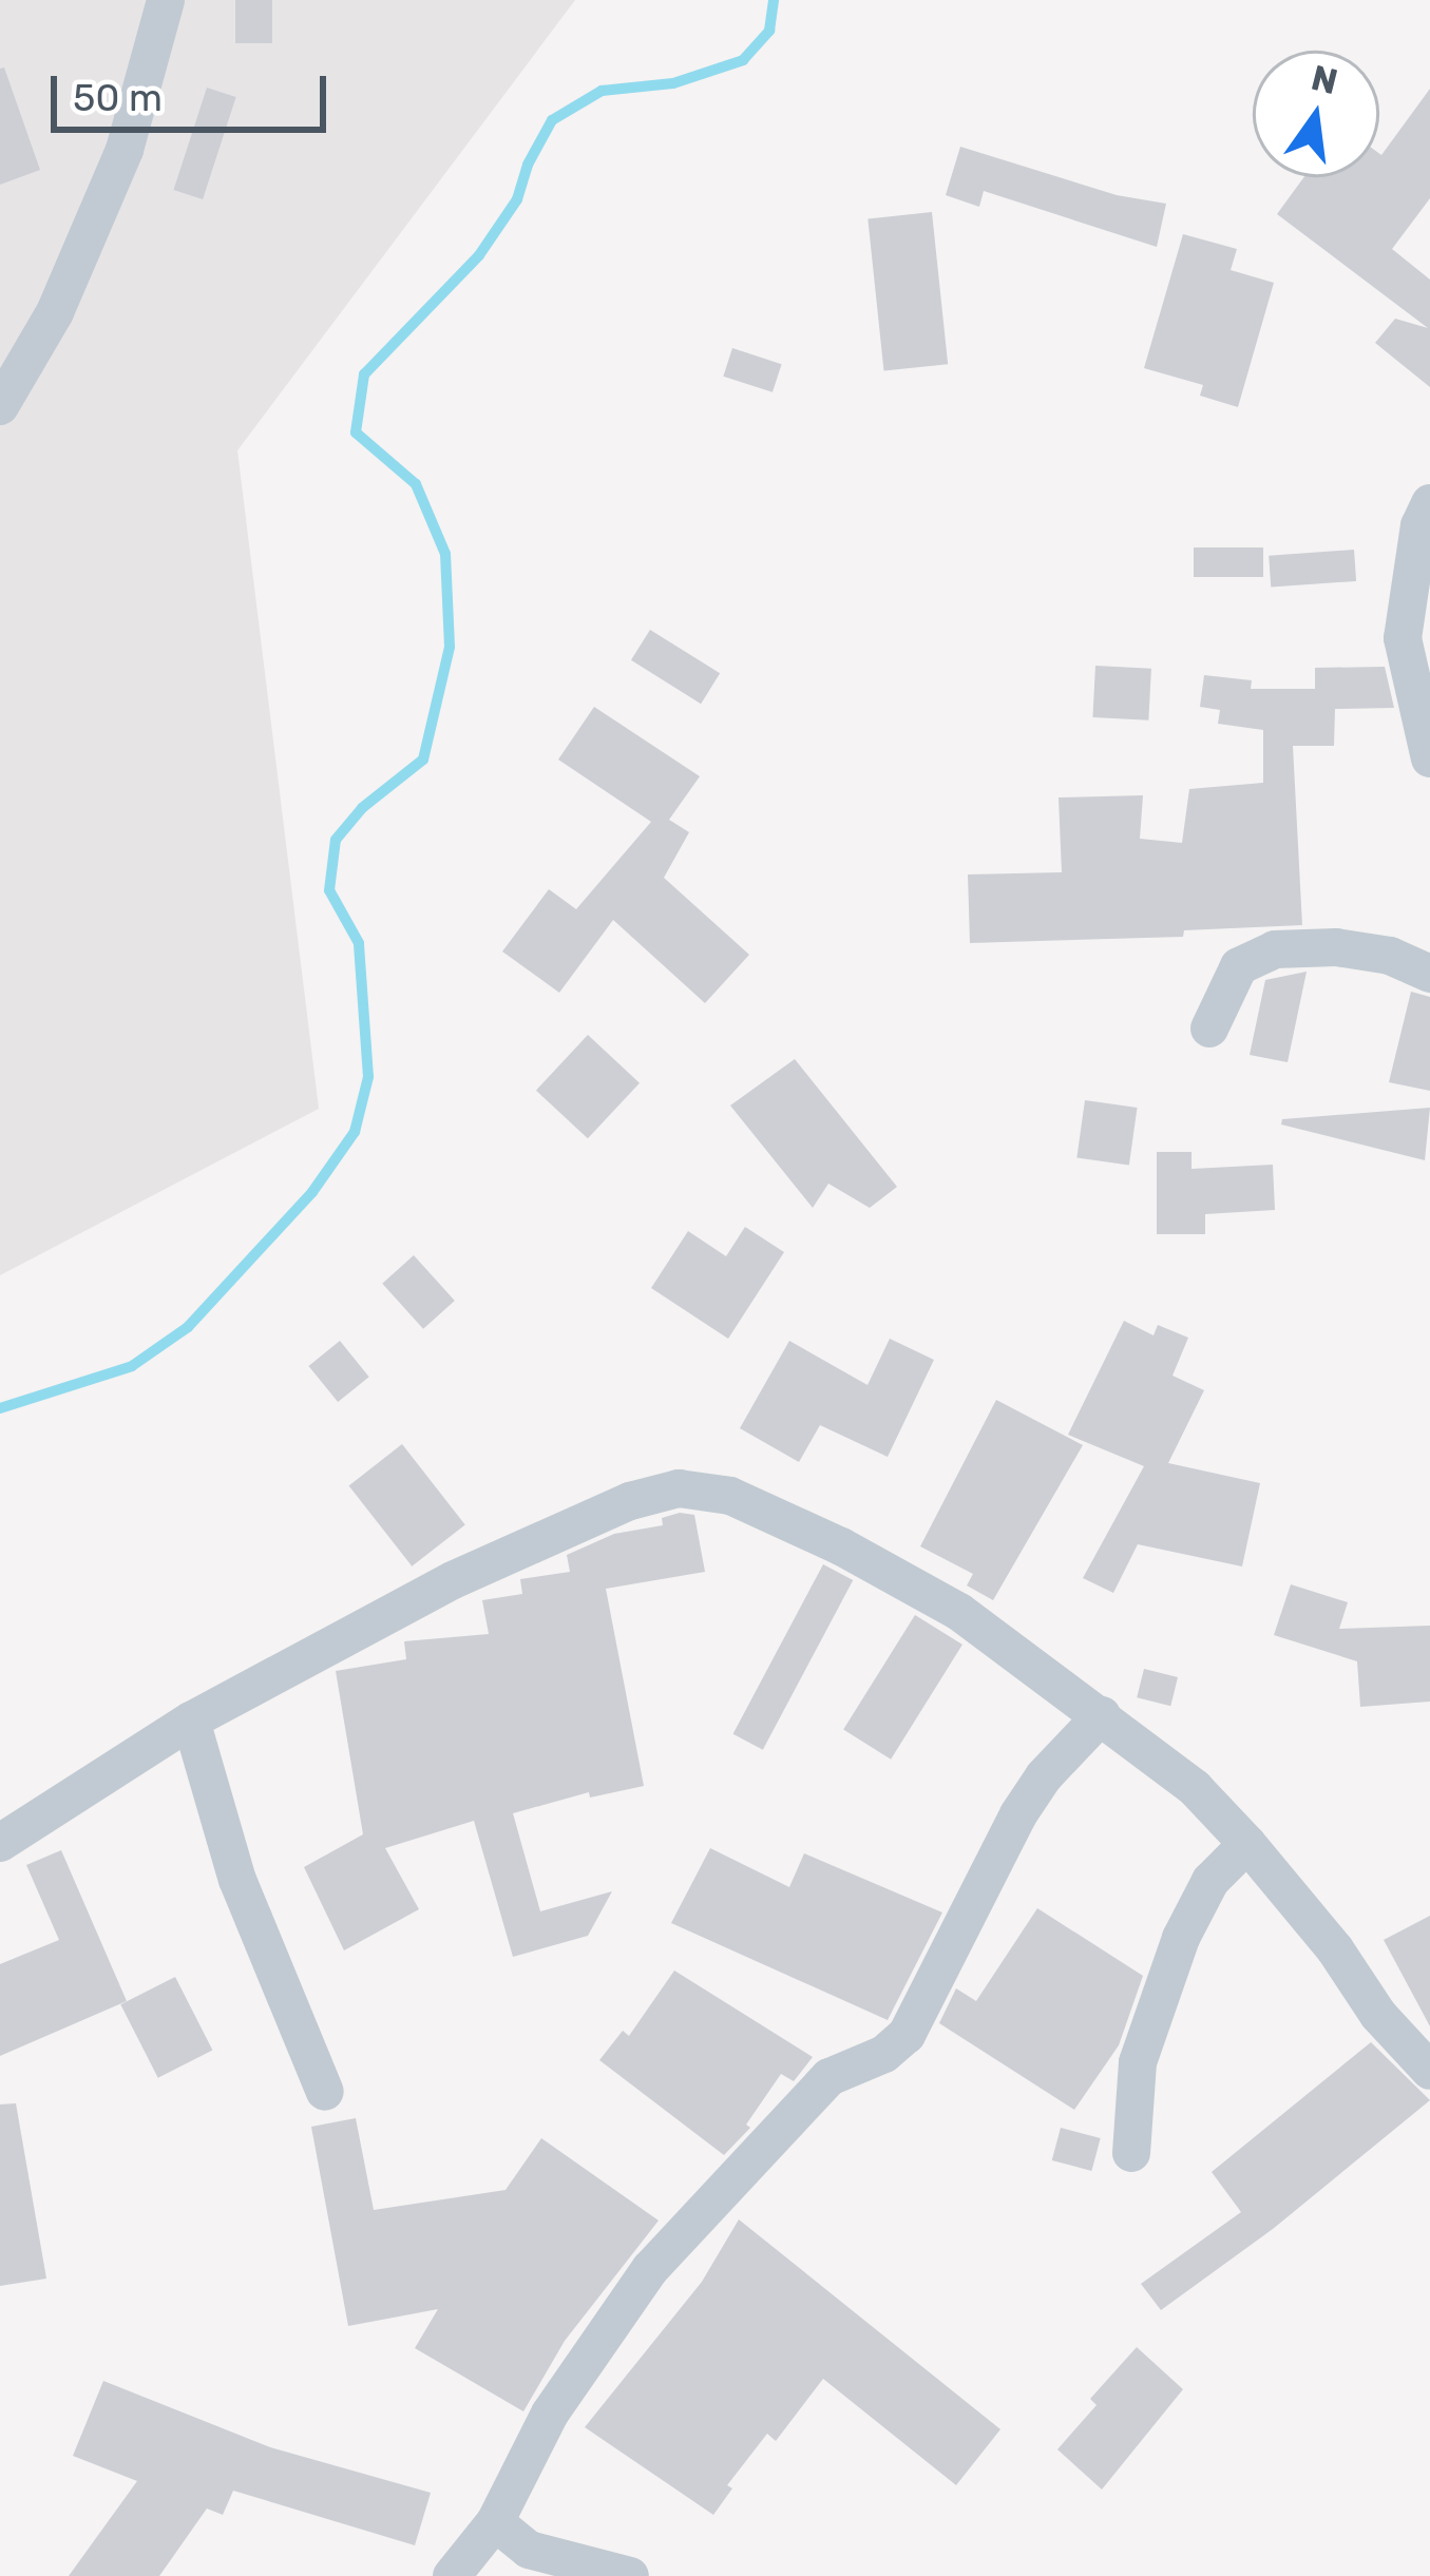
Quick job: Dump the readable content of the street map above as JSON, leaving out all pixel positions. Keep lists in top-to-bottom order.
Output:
{
  "scale_bar": "50 m",
  "north": "top"
}
